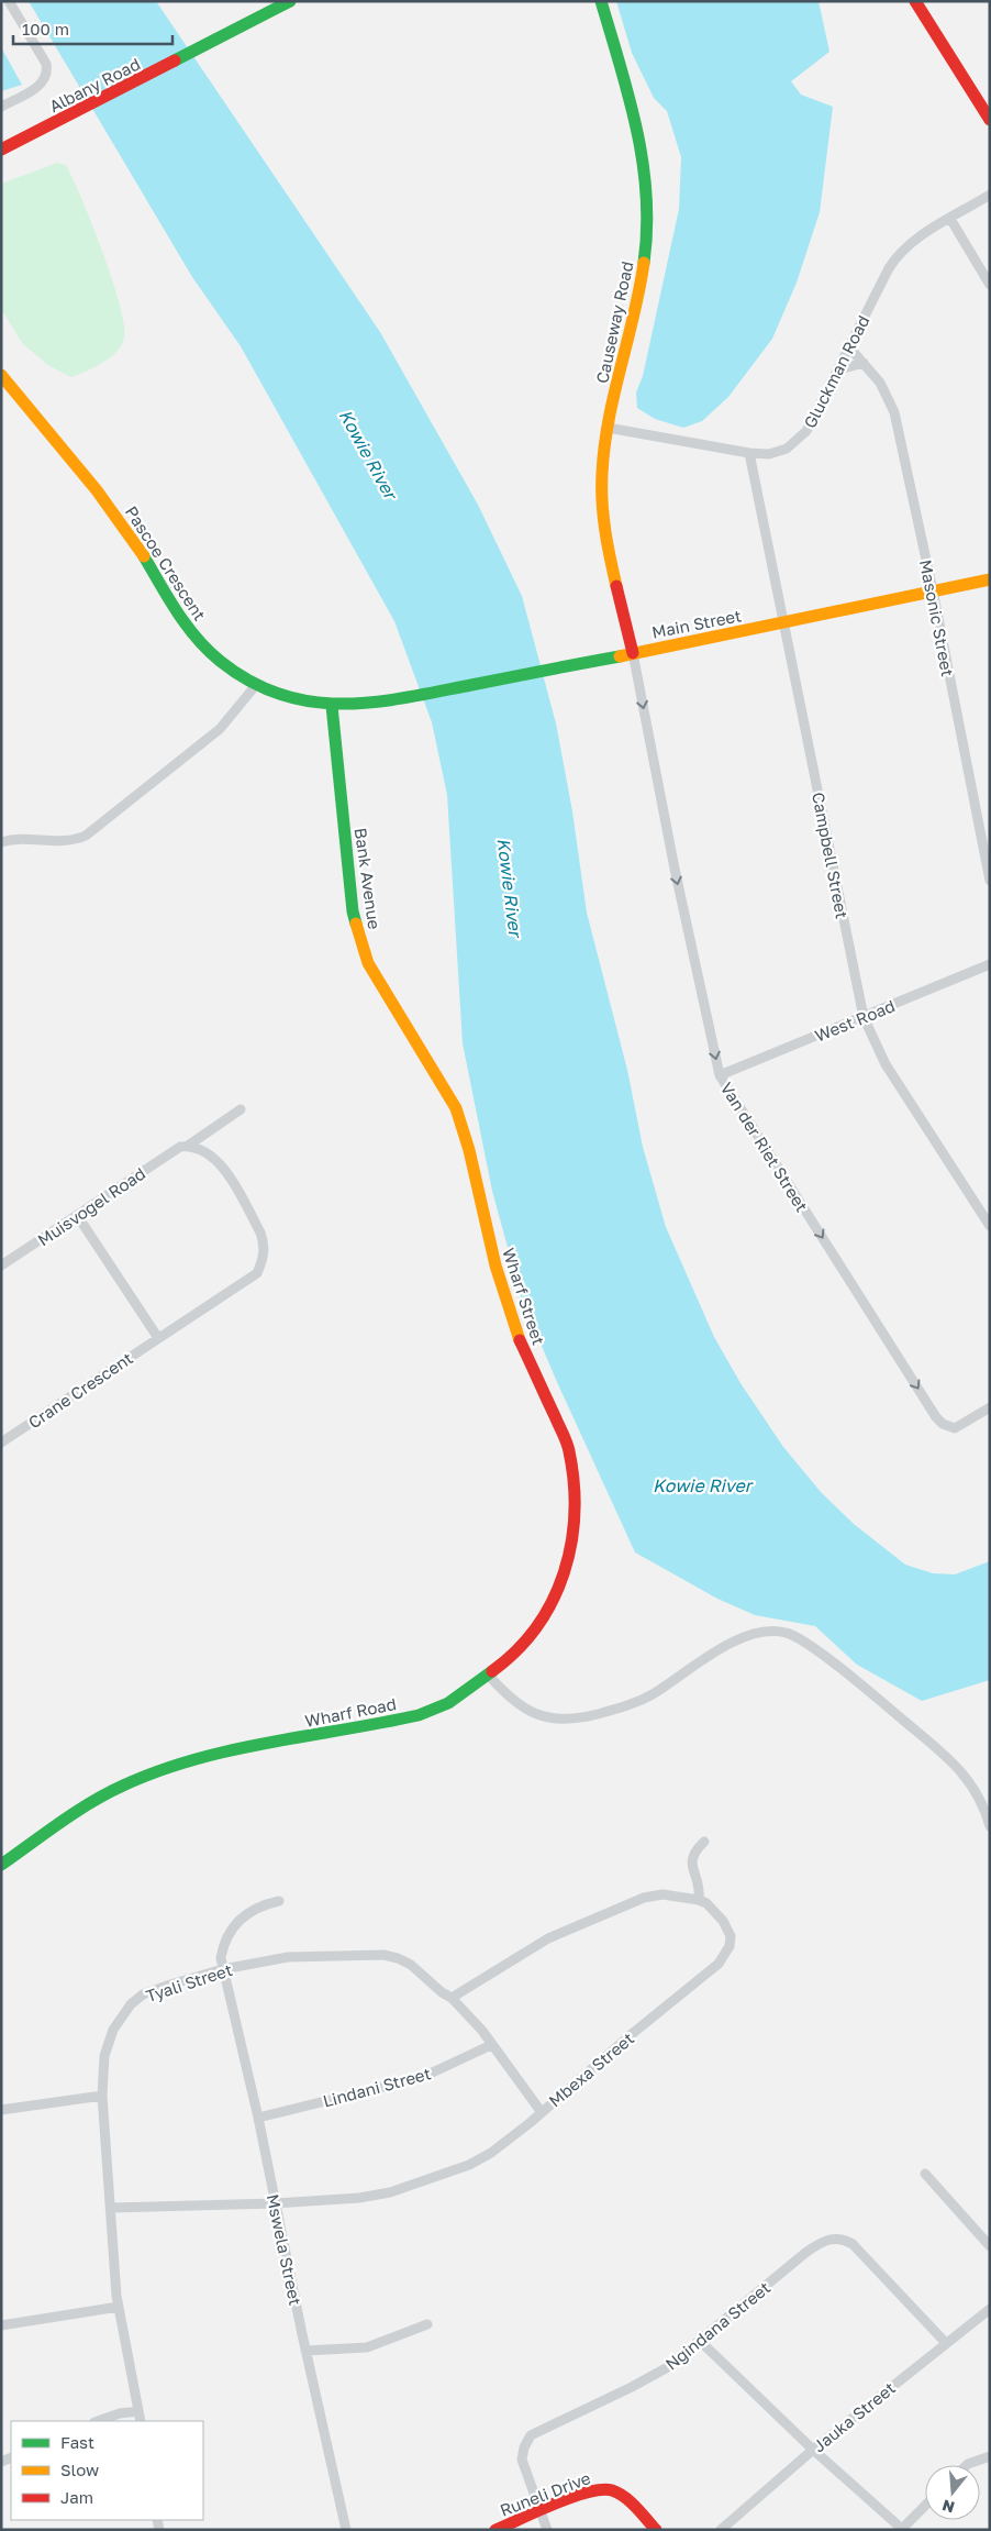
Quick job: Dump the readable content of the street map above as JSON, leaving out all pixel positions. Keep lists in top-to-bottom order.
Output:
{
  "streets": {
    "street": [
      "Albany Road",
      "Causeway Road",
      "Gluckman Road",
      "Pascoe Crescent",
      "Masonic Street",
      "Main Street",
      "Campbell Street",
      "Bank Avenue",
      "West Road",
      "Van der Riet Street",
      "Muisvogel Road",
      "Wharf Street",
      "Crane Crescent",
      "Wharf Road",
      "Tyali Street",
      "Mbexa Street",
      "Lindani Street",
      "Mswela Street",
      "Ngindana Street",
      "Jauka Street",
      "Runeli Drive"
    ]
  },
  "crossings": [
    ["Causeway Road", "Gluckman Road"],
    ["Causeway Road", "Main Street"],
    ["Causeway Road", "Van der Riet Street"],
    ["Gluckman Road", "Masonic Street"],
    ["Gluckman Road", "Campbell Street"],
    ["Pascoe Crescent", "Main Street"],
    ["Pascoe Crescent", "Bank Avenue"],
    ["Masonic Street", "Main Street"],
    ["Main Street", "Campbell Street"],
    ["Main Street", "Van der Riet Street"],
    ["Campbell Street", "West Road"],
    ["Bank Avenue", "Wharf Street"],
    ["West Road", "Van der Riet Street"],
    ["Muisvogel Road", "Crane Crescent"],
    ["Wharf Street", "Wharf Road"],
    ["Tyali Street", "Mbexa Street"],
    ["Tyali Street", "Lindani Street"],
    ["Tyali Street", "Mswela Street"],
    ["Mbexa Street", "Mswela Street"],
    ["Lindani Street", "Mswela Street"],
    ["Ngindana Street", "Jauka Street"],
    ["Ngindana Street", "Runeli Drive"]
  ],
  "one_way": ["Van der Riet Street"],
  "water": ["Kowie River"],
  "legend": ["Fast", "Slow", "Jam"],
  "scale_bar": "100 m",
  "north": "bottom"
}
